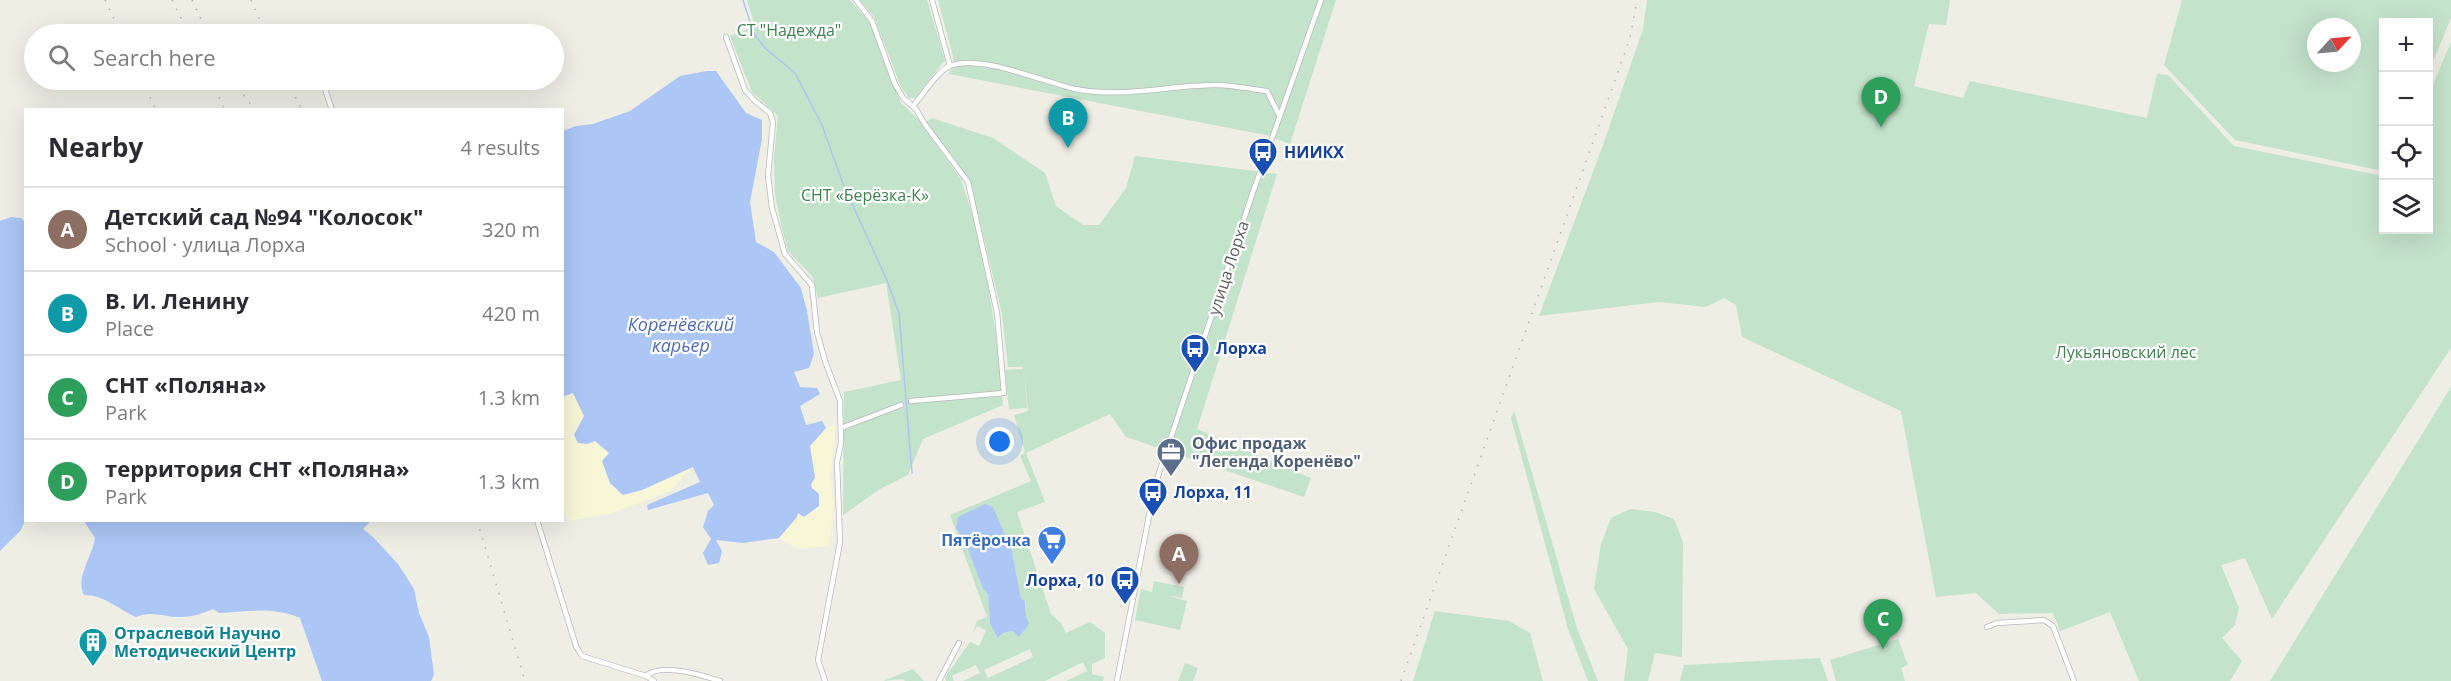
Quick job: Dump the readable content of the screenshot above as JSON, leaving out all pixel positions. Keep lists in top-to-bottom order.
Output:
{
  "streets": {
    "street": ["улица Лорха"]
  },
  "water": ["Коренёвский карьер"],
  "parks": ["СТ \"Надежда\"", "СНТ «Берёзка-К»", "Лукьяновский лес"],
  "places": {
    "bus stop": [
      "НИИКХ",
      "Лорха",
      "Лорха, 11",
      "Лорха, 10"
    ],
    "office": ["Офис продаж \"Легенда Коренёво\""],
    "supermarket": ["Пятёрочка"],
    "building": ["Отраслевой Научно Методический Центр"]
  },
  "north": "top right",
  "page": {
    "map_buttons": ["+", "−"],
    "search": "Search here",
    "pins": [
      "D",
      "B",
      "A",
      "C"
    ],
    "heading": ["Nearby", "4 results"],
    "list": [
      {
        "mark": "A",
        "name": "Детский сад №94 \"Колосок\"",
        "note": "School · улица Лорха",
        "value": "320 m"
      },
      {
        "mark": "B",
        "name": "В. И. Ленину",
        "note": "Place",
        "value": "420 m"
      },
      {
        "mark": "C",
        "name": "СНТ «Поляна»",
        "note": "Park",
        "value": "1.3 km"
      },
      {
        "mark": "D",
        "name": "территория СНТ «Поляна»",
        "note": "Park",
        "value": "1.3 km"
      }
    ]
  }
}
